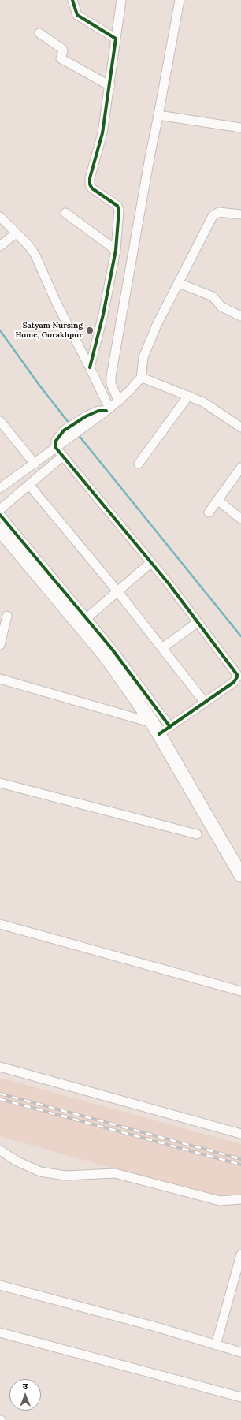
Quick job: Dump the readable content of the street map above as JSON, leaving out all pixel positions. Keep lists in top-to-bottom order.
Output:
{
  "places": ["Satyam Nursing Home, Gorakhpur"],
  "north": "top"
}
